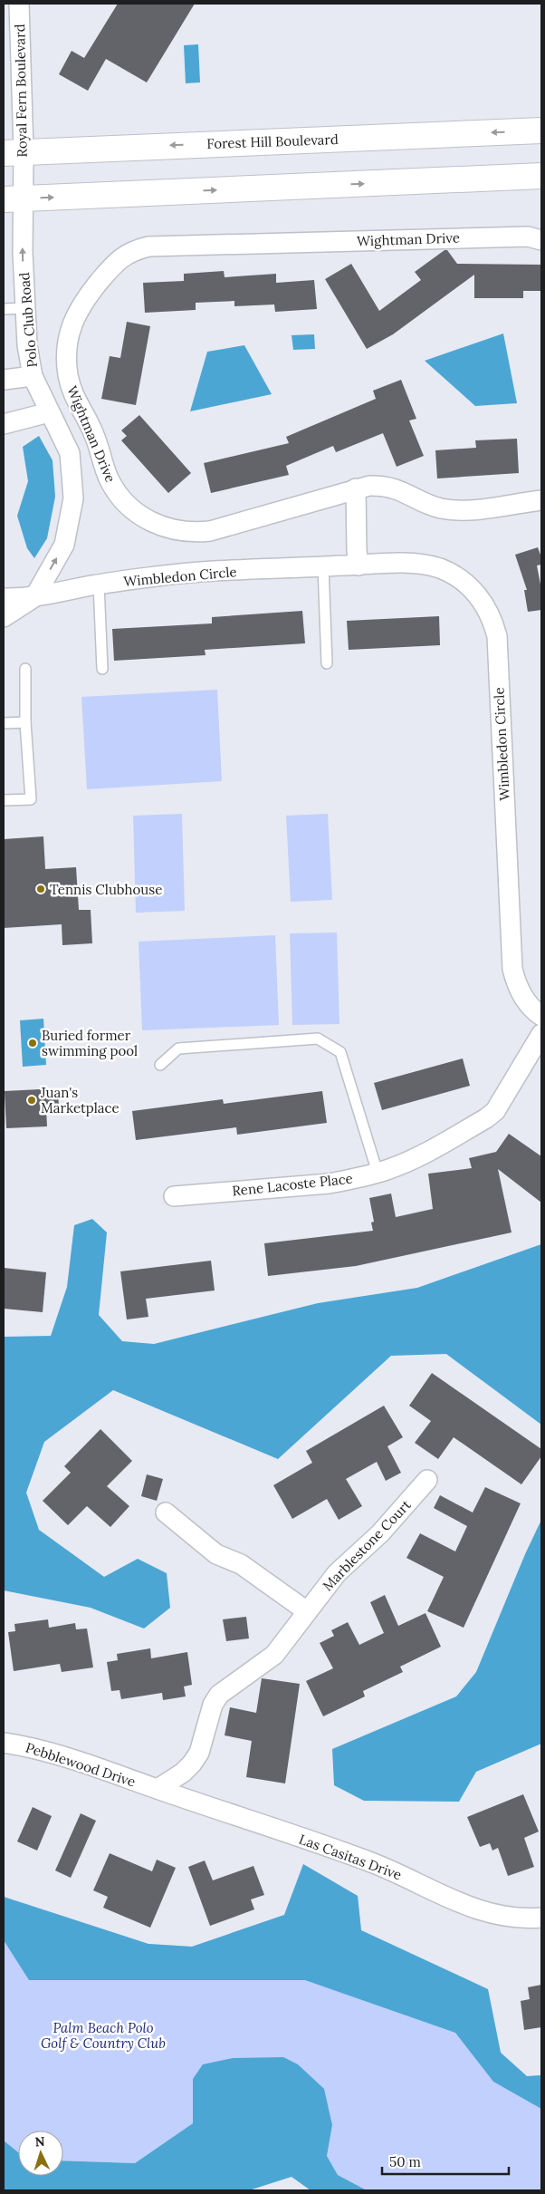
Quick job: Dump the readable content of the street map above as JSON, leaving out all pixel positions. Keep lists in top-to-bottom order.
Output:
{
  "streets": {
    "main road": ["Forest Hill Boulevard"],
    "street": [
      "Royal Fern Boulevard",
      "Wightman Drive",
      "Polo Club Road",
      "Wimbledon Circle",
      "Rene Lacoste Place",
      "Marblestone Court",
      "Pebblewood Drive",
      "Las Casitas Drive"
    ]
  },
  "crossings": [
    ["Royal Fern Boulevard", "Forest Hill Boulevard"],
    ["Royal Fern Boulevard", "Polo Club Road"],
    ["Polo Club Road", "Wimbledon Circle"],
    ["Marblestone Court", "Pebblewood Drive"],
    ["Marblestone Court", "Las Casitas Drive"],
    ["Pebblewood Drive", "Las Casitas Drive"]
  ],
  "one_way": ["Polo Club Road"],
  "parks": ["Palm Beach Polo Golf & Country Club"],
  "places": ["Tennis Clubhouse", "Buried former swimming pool", "Juan's Marketplace"],
  "scale_bar": "50 m",
  "north": "top"
}
